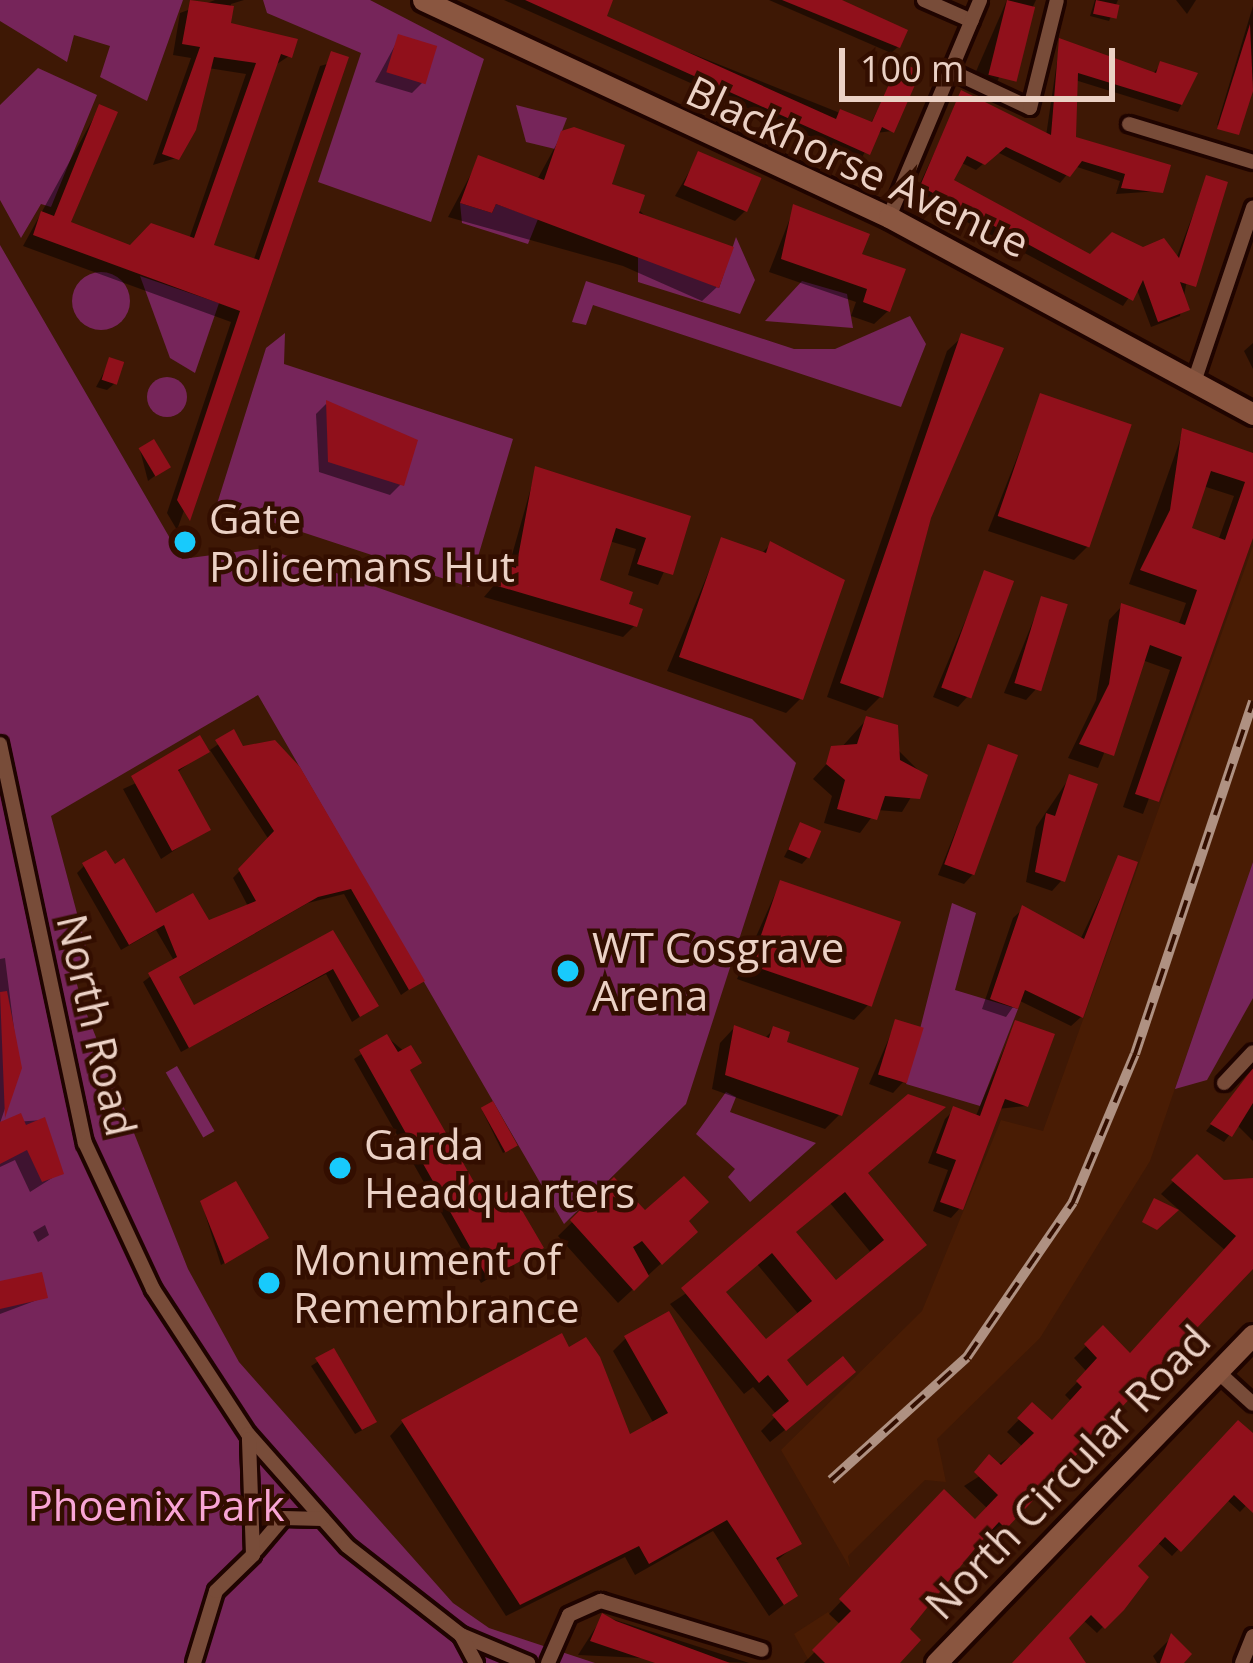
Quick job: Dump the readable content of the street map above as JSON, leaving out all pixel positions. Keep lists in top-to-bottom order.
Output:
{
  "streets": {
    "main road": ["Blackhorse Avenue", "North Circular Road"],
    "street": ["North Road"]
  },
  "parks": ["Phoenix Park"],
  "places": [
    "Gate Policemans Hut",
    "WT Cosgrave Arena",
    "Garda Headquarters",
    "Monument of Remembrance"
  ],
  "scale_bar": "100 m"
}
